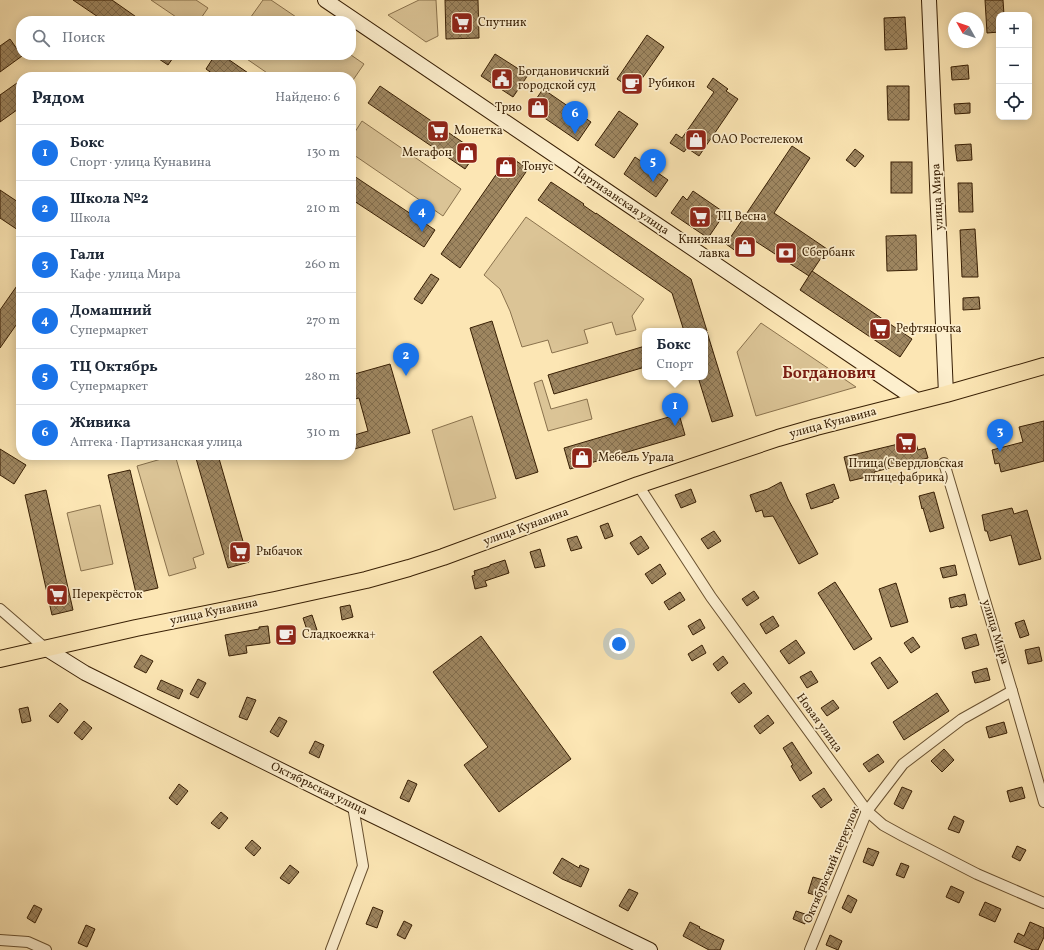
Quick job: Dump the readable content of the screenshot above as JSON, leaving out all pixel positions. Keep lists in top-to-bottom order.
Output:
{
  "streets": {
    "main road": [
      "улица Мира",
      "Партизанская улица",
      "улица Кунавина",
      "Октябрьская улица"
    ],
    "street": ["Новая улица", "Октябрьский переулок"]
  },
  "crossings": [
    ["улица Мира", "улица Кунавина"],
    ["улица Мира", "Октябрьский переулок"],
    ["Партизанская улица", "улица Кунавина"],
    ["улица Кунавина", "Новая улица"],
    ["улица Кунавина", "Октябрьская улица"],
    ["Новая улица", "Октябрьский переулок"]
  ],
  "districts": ["Богданович"],
  "places": {
    "supermarket": [
      "Спутник",
      "Монетка",
      "ТЦ Весна",
      "Рефтяночка",
      "Птица(Свердловская птицефабрика)",
      "Рыбачок",
      "Перекрёсток"
    ],
    "public building": ["Богдановичский городской суд"],
    "cafe": ["Рубикон", "Сладкоежка+"],
    "shop": [
      "Трио",
      "ОАО Ростелеком",
      "Мегафон",
      "Тонус",
      "Книжная лавка",
      "Мебель Урала"
    ],
    "bank": ["Сбербанк"]
  },
  "north": "top left",
  "page": {
    "map_buttons": ["+", "−"],
    "search": "Поиск",
    "heading": ["Рядом", "Найдено: 6"],
    "pins": [
      "6",
      "5",
      "4",
      "2",
      "1",
      "3"
    ],
    "list": [
      {
        "mark": "1",
        "name": "Бокс",
        "note": "Спорт · улица Кунавина",
        "value": "130 m"
      },
      {
        "mark": "2",
        "name": "Школа №2",
        "note": "Школа",
        "value": "210 m"
      },
      {
        "mark": "3",
        "name": "Гали",
        "note": "Кафе · улица Мира",
        "value": "260 m"
      },
      {
        "mark": "4",
        "name": "Домашний",
        "note": "Супермаркет",
        "value": "270 m"
      },
      {
        "mark": "5",
        "name": "ТЦ Октябрь",
        "note": "Супермаркет",
        "value": "280 m"
      },
      {
        "mark": "6",
        "name": "Живика",
        "note": "Аптека · Партизанская улица",
        "value": "310 m"
      }
    ],
    "popup": ["Бокс", "Спорт"]
  }
}
